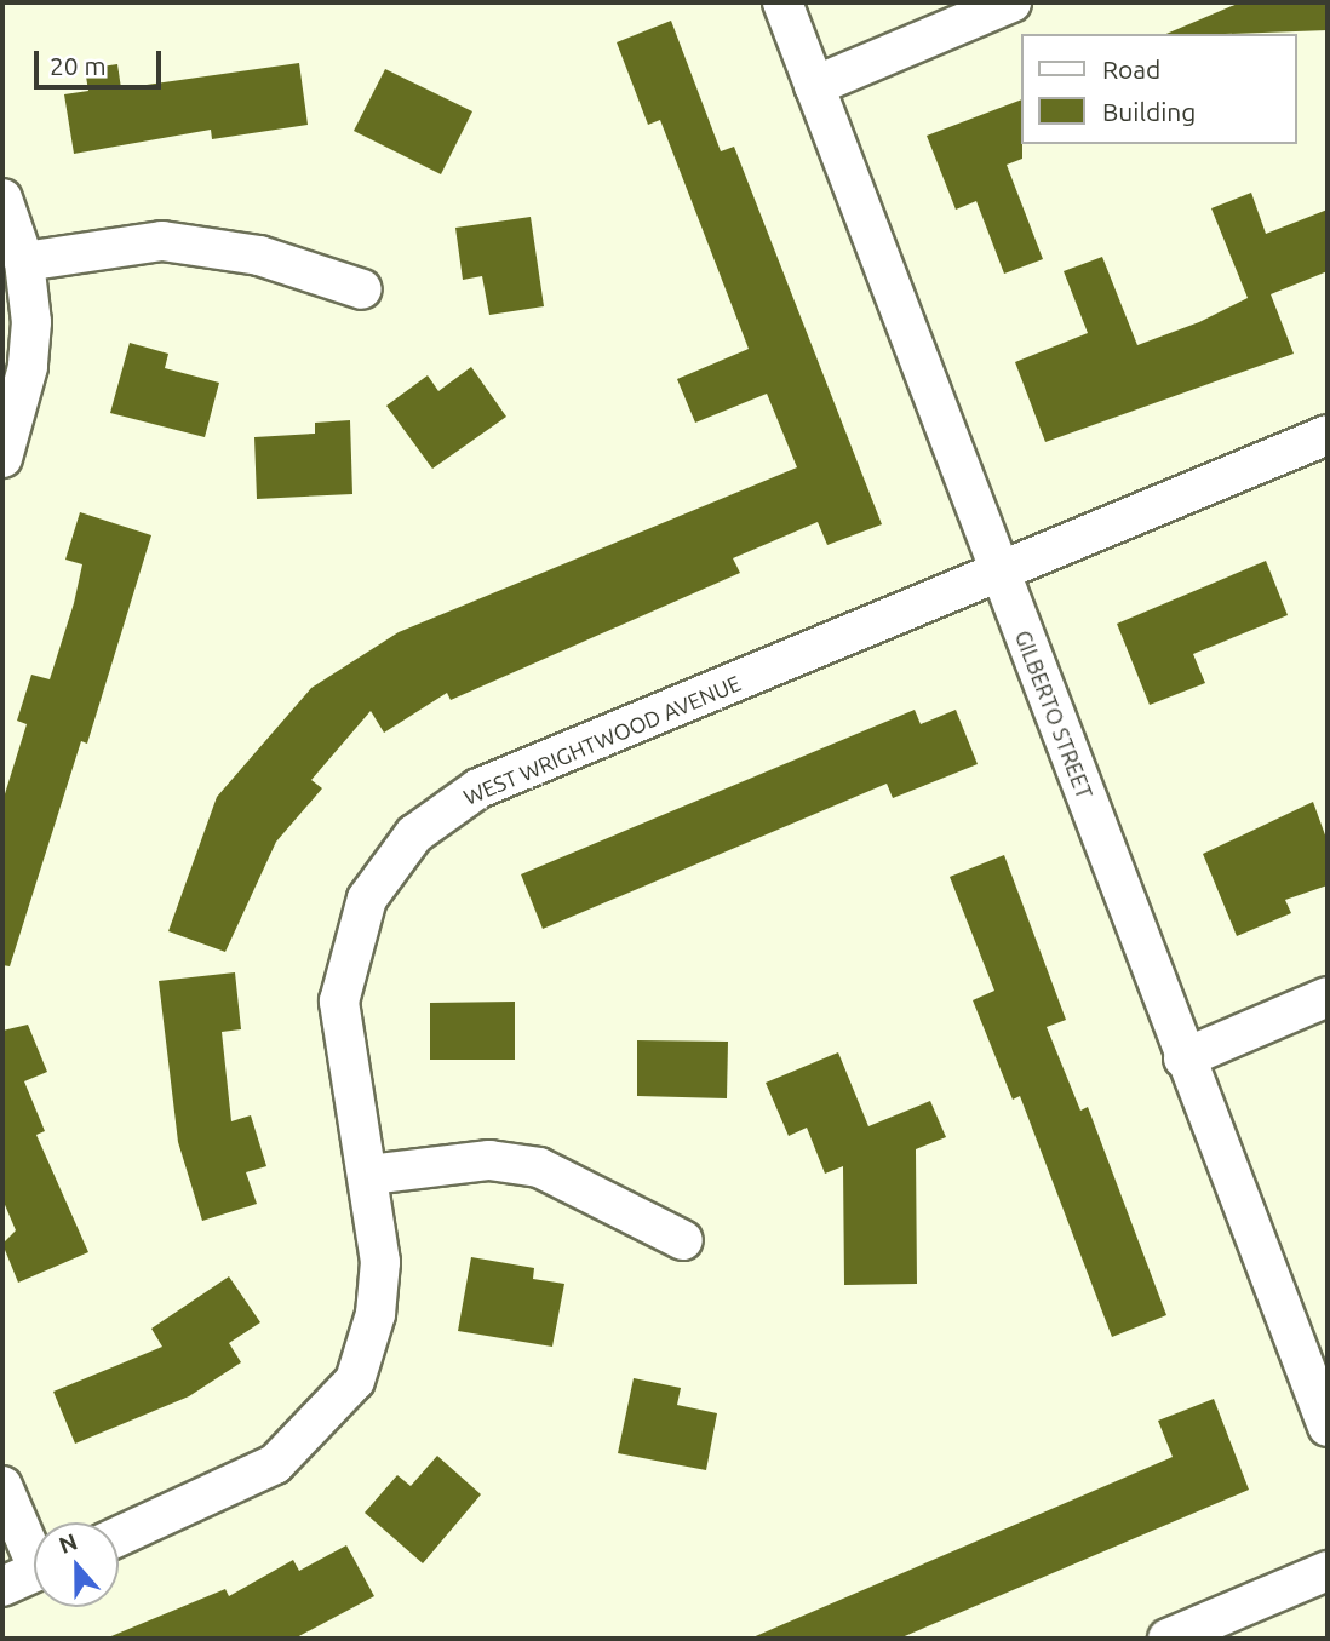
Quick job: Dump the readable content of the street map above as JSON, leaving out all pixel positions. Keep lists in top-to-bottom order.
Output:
{
  "streets": {
    "street": ["GILBERTO STREET", "WEST WRIGHTWOOD AVENUE"]
  },
  "crossings": [
    ["GILBERTO STREET", "WEST WRIGHTWOOD AVENUE"]
  ],
  "legend": ["Road", "Building"],
  "scale_bar": "20 m",
  "north": "top"
}
